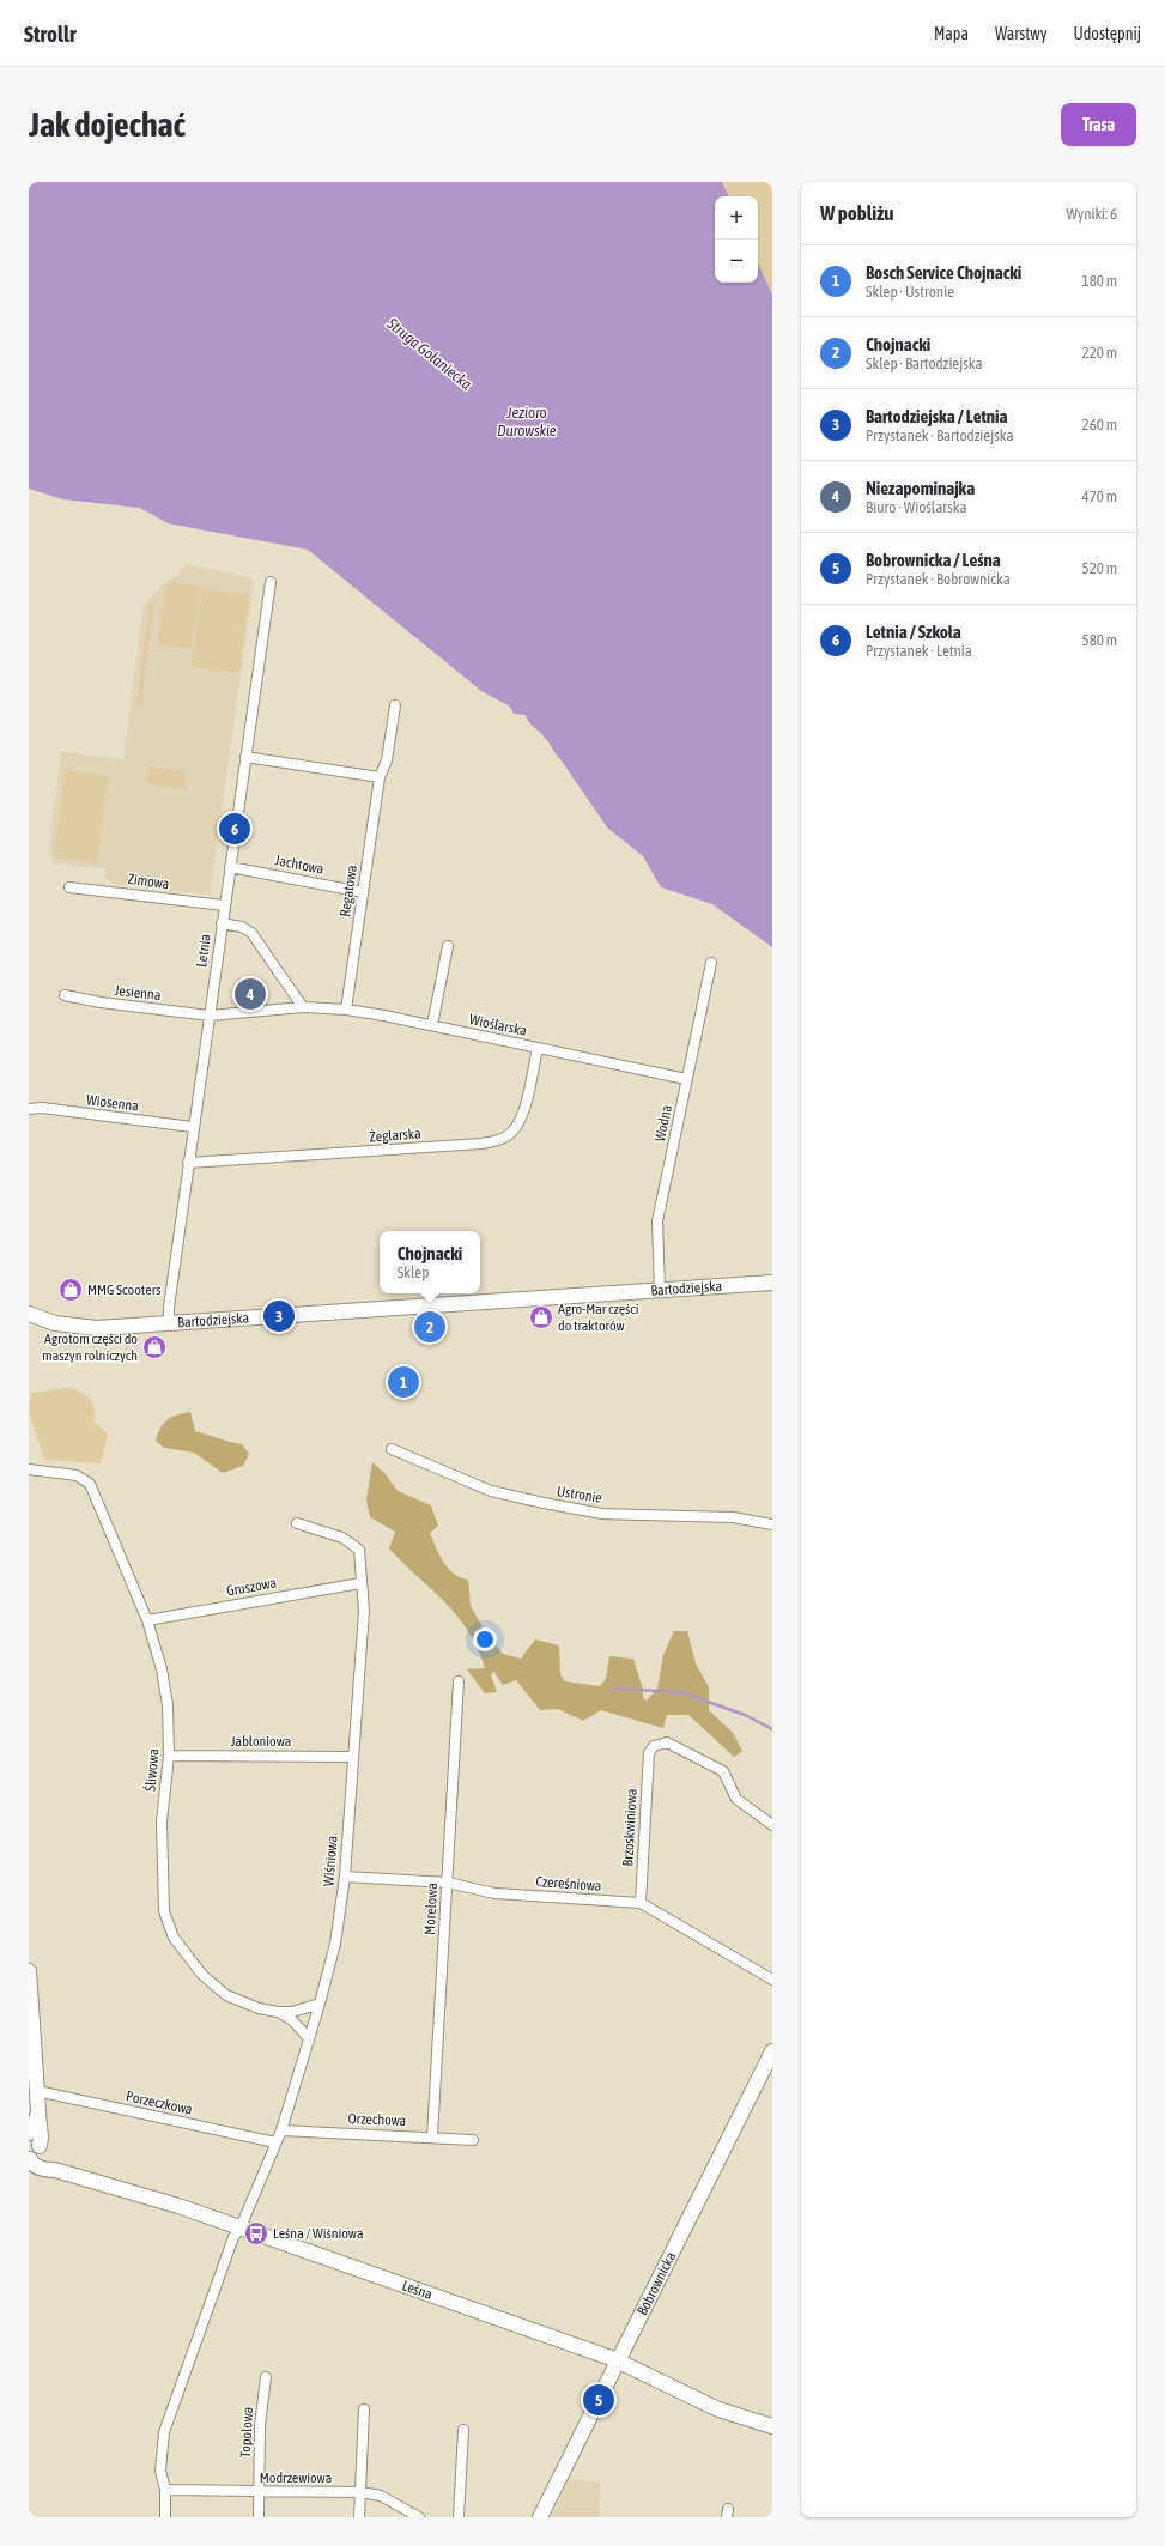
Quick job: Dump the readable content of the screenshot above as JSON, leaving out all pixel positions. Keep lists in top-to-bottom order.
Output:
{
  "streets": {
    "street": [
      "Jachtowa",
      "Zimowa",
      "Regatowa",
      "Letnia",
      "Jesienna",
      "Wioślarska",
      "Wiosenna",
      "Wodna",
      "Żeglarska",
      "Bartodziejska",
      "Ustronie",
      "Gruszowa",
      "Jabłoniowa",
      "Śliwowa",
      "Brzoskwiniowa",
      "Wiśniowa",
      "Czereśniowa",
      "Morelowa",
      "Porzeczkowa",
      "Orzechowa",
      "Bobrownicka",
      "Leśna",
      "Topolowa",
      "Modrzewiowa"
    ]
  },
  "crossings": [
    ["Jachtowa", "Regatowa"],
    ["Jachtowa", "Letnia"],
    ["Zimowa", "Letnia"],
    ["Regatowa", "Wioślarska"],
    ["Letnia", "Jesienna"],
    ["Letnia", "Wioślarska"],
    ["Letnia", "Wiosenna"],
    ["Letnia", "Żeglarska"],
    ["Letnia", "Bartodziejska"],
    ["Jesienna", "Wioślarska"],
    ["Wioślarska", "Wodna"],
    ["Wioślarska", "Żeglarska"],
    ["Wodna", "Bartodziejska"],
    ["Gruszowa", "Śliwowa"],
    ["Gruszowa", "Wiśniowa"],
    ["Jabłoniowa", "Śliwowa"],
    ["Jabłoniowa", "Wiśniowa"],
    ["Śliwowa", "Wiśniowa"],
    ["Brzoskwiniowa", "Czereśniowa"],
    ["Wiśniowa", "Czereśniowa"],
    ["Wiśniowa", "Porzeczkowa"],
    ["Wiśniowa", "Orzechowa"],
    ["Wiśniowa", "Leśna"],
    ["Wiśniowa", "Modrzewiowa"],
    ["Czereśniowa", "Morelowa"],
    ["Morelowa", "Orzechowa"],
    ["Bobrownicka", "Leśna"],
    ["Topolowa", "Modrzewiowa"]
  ],
  "water": ["Struga Gołaniecka", "Jezioro Durowskie"],
  "places": {
    "shop": ["MMG Scooters", "Agro-Mar części do traktorów", "Agrotom części do maszyn rolniczych"],
    "bus stop": ["Leśna / Wiśniowa"]
  },
  "page": {
    "header": "Strollr",
    "nav": ["Mapa", "Warstwy", "Udostępnij"],
    "buttons": "Trasa",
    "title": "Jak dojechać",
    "heading": ["W pobliżu", "Wyniki: 6"],
    "map_buttons": ["+", "−"],
    "list": [
      {
        "mark": "1",
        "name": "Bosch Service Chojnacki",
        "note": "Sklep · Ustronie",
        "value": "180 m"
      },
      {
        "mark": "2",
        "name": "Chojnacki",
        "note": "Sklep · Bartodziejska",
        "value": "220 m"
      },
      {
        "mark": "3",
        "name": "Bartodziejska / Letnia",
        "note": "Przystanek · Bartodziejska",
        "value": "260 m"
      },
      {
        "mark": "4",
        "name": "Niezapominajka",
        "note": "Biuro · Wioślarska",
        "value": "470 m"
      },
      {
        "mark": "5",
        "name": "Bobrownicka / Leśna",
        "note": "Przystanek · Bobrownicka",
        "value": "520 m"
      },
      {
        "mark": "6",
        "name": "Letnia / Szkoła",
        "note": "Przystanek · Letnia",
        "value": "580 m"
      }
    ],
    "pins": [
      "6",
      "4",
      "3",
      "2",
      "1",
      "5"
    ],
    "popup": ["Chojnacki", "Sklep"]
  }
}
